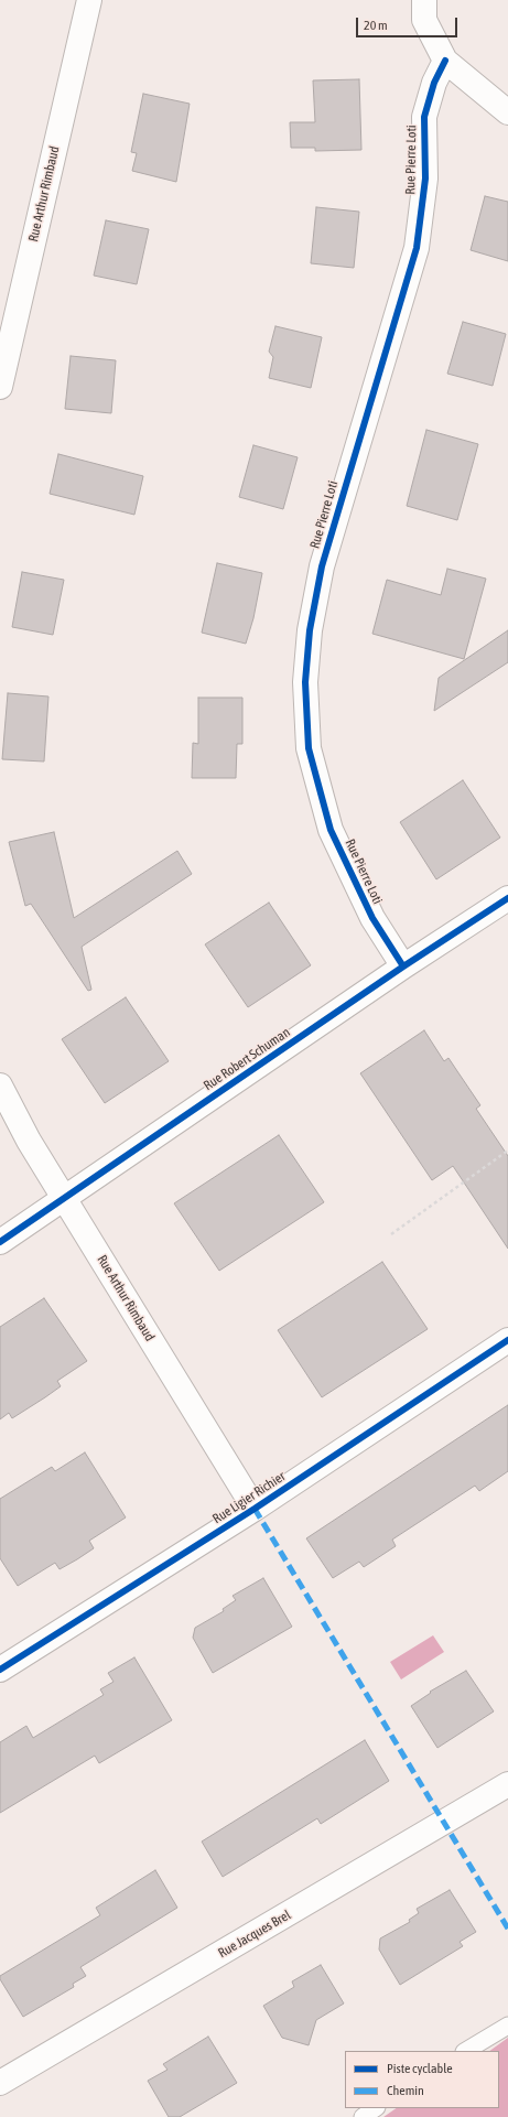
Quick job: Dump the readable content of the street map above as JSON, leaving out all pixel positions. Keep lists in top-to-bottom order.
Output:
{
  "streets": {
    "street": [
      "Rue Pierre Loti",
      "Rue Arthur Rimbaud",
      "Rue Robert Schuman",
      "Rue Ligier Richier",
      "Rue Jacques Brel"
    ]
  },
  "crossings": [
    ["Rue Pierre Loti", "Rue Robert Schuman"],
    ["Rue Arthur Rimbaud", "Rue Robert Schuman"],
    ["Rue Arthur Rimbaud", "Rue Ligier Richier"]
  ],
  "legend": ["Piste cyclable", "Chemin"],
  "scale_bar": "20 m"
}
